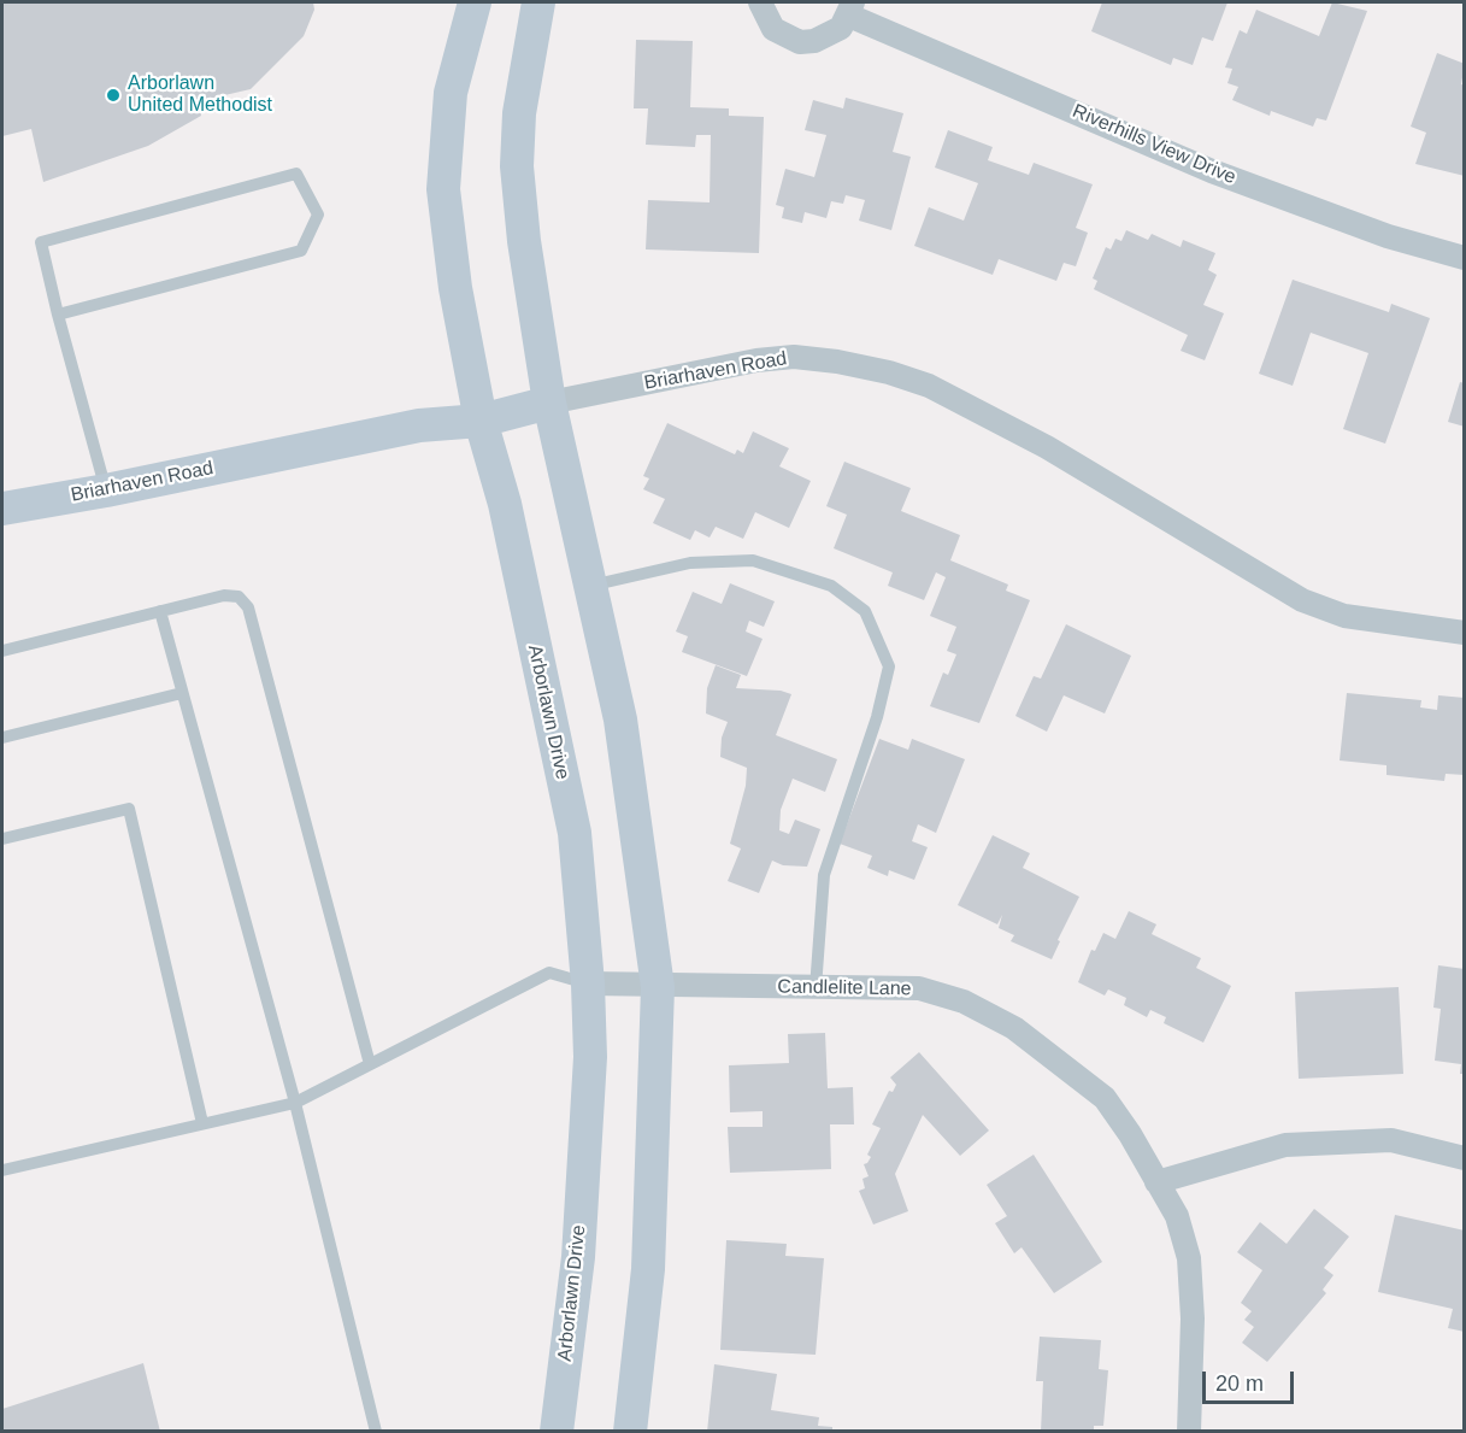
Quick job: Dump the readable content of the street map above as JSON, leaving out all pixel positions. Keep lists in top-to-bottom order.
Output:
{
  "streets": {
    "main road": ["Briarhaven Road", "Arborlawn Drive"],
    "street": ["Riverhills View Drive", "Candlelite Lane"]
  },
  "crossings": [
    ["Briarhaven Road", "Arborlawn Drive"],
    ["Arborlawn Drive", "Candlelite Lane"]
  ],
  "places": ["Arborlawn United Methodist"],
  "scale_bar": "20 m"
}
